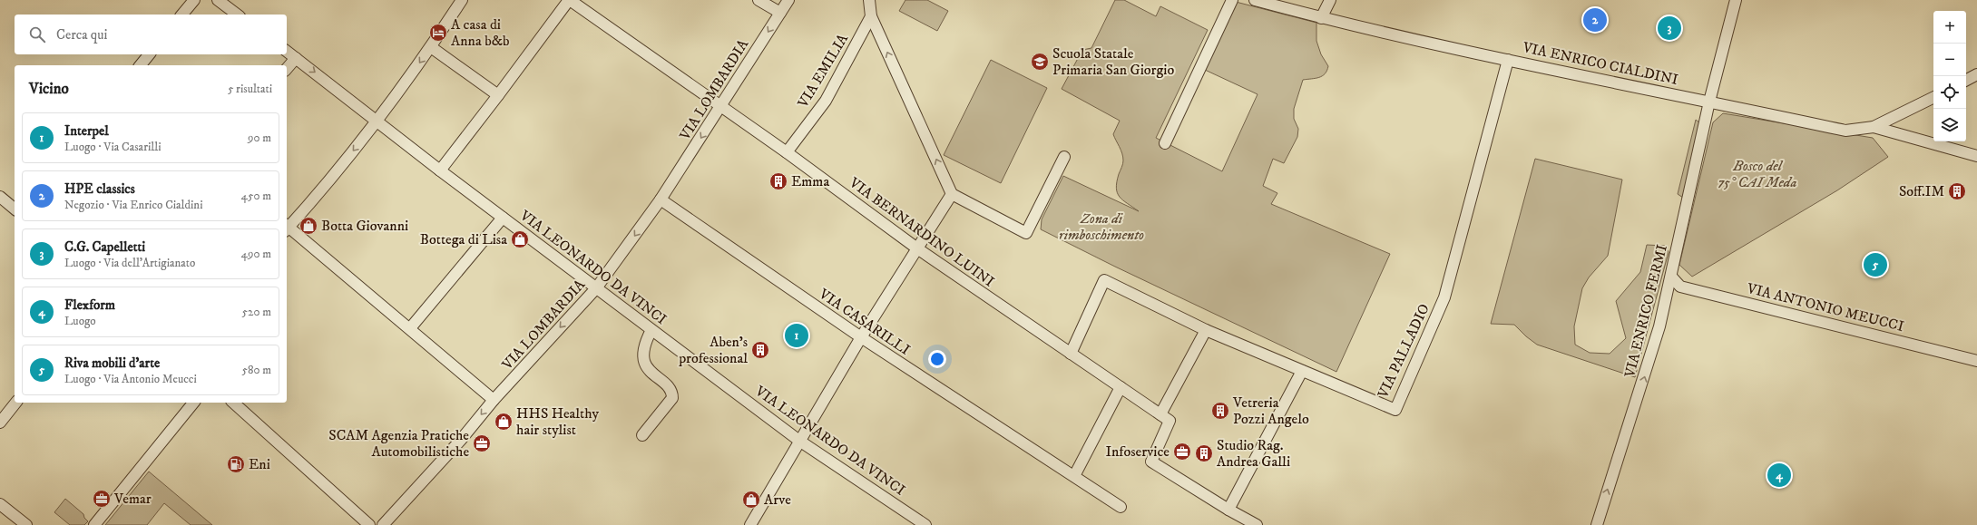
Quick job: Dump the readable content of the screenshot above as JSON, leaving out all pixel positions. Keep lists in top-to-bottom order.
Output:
{
  "streets": {
    "street": [
      "VIA ENRICO CIALDINI",
      "VIA EMILIA",
      "VIA LOMBARDIA",
      "VIA BERNARDINO LUINI",
      "VIA LEONARDO DA VINCI",
      "VIA ANTONIO MEUCCI",
      "VIA ENRICO FERMI",
      "VIA CASARILLI",
      "VIA PALLADIO"
    ]
  },
  "crossings": [
    ["VIA ENRICO CIALDINI", "VIA ENRICO FERMI"],
    ["VIA ENRICO CIALDINI", "VIA PALLADIO"],
    ["VIA EMILIA", "VIA BERNARDINO LUINI"],
    ["VIA LOMBARDIA", "VIA BERNARDINO LUINI"],
    ["VIA LOMBARDIA", "VIA LEONARDO DA VINCI"],
    ["VIA LOMBARDIA", "VIA CASARILLI"],
    ["VIA ANTONIO MEUCCI", "VIA ENRICO FERMI"]
  ],
  "one_way": ["VIA LOMBARDIA", "VIA ENRICO FERMI"],
  "parks": ["Bosco del 75° CAI Meda", "Zona di rimboschimento"],
  "places": {
    "hotel": ["A casa di Anna b&b"],
    "school or university": ["Scuola Statale Primaria San Giorgio"],
    "building": [
      "Emma",
      "Soff.IM",
      "Aben's professional",
      "Vetreria Pozzi Angelo",
      "Studio Rag. Andrea Galli"
    ],
    "shop": [
      "Botta Giovanni",
      "Bottega di Lisa",
      "HHS Healthy hair stylist",
      "Arve"
    ],
    "office": ["SCAM Agenzia Pratiche Automobilistiche", "Infoservice", "Vemar"],
    "fuel station": ["Eni"]
  },
  "page": {
    "pins": [
      "2",
      "3",
      "5",
      "1",
      "4"
    ],
    "map_buttons": ["+", "−"],
    "search": "Cerca qui",
    "heading": ["Vicino", "5 risultati"],
    "list": [
      {
        "mark": "1",
        "name": "Interpel",
        "note": "Luogo · Via Casarilli",
        "value": "90 m"
      },
      {
        "mark": "2",
        "name": "HPE classics",
        "note": "Negozio · Via Enrico Cialdini",
        "value": "450 m"
      },
      {
        "mark": "3",
        "name": "C.G. Capelletti",
        "note": "Luogo · Via dell'Artigianato",
        "value": "490 m"
      },
      {
        "mark": "4",
        "name": "Flexform",
        "note": "Luogo",
        "value": "520 m"
      },
      {
        "mark": "5",
        "name": "Riva mobili d'arte",
        "note": "Luogo · Via Antonio Meucci",
        "value": "580 m"
      }
    ]
  }
}
